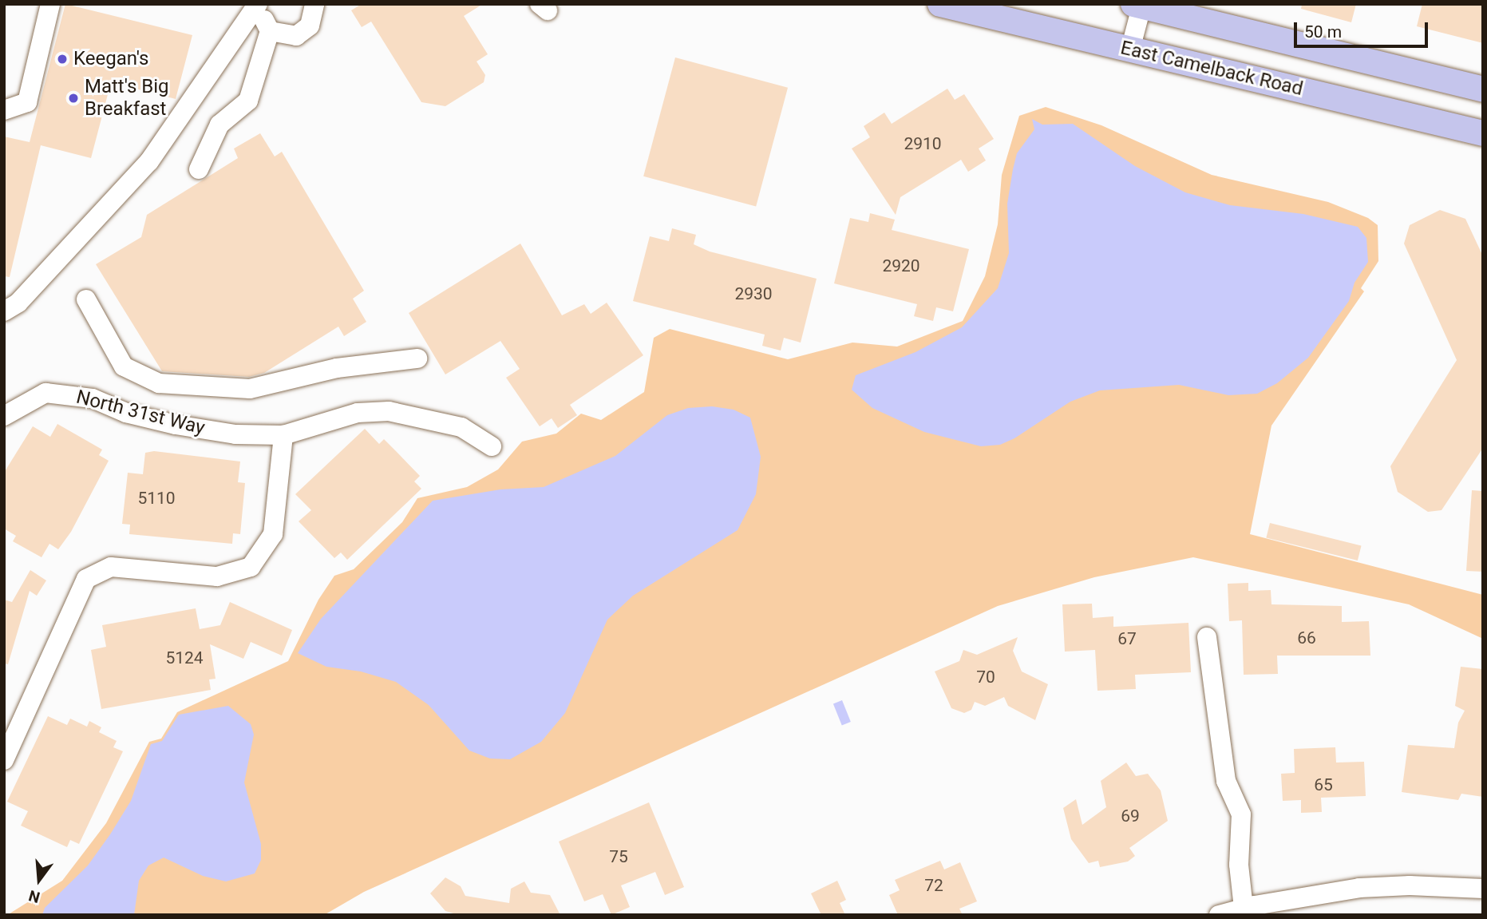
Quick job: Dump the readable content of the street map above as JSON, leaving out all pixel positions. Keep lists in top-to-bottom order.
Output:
{
  "streets": {
    "main road": ["East Camelback Road"],
    "street": ["North 31st Way"]
  },
  "places": ["Keegan's", "Matt's Big Breakfast"],
  "house_numbers": [
    "2910",
    "2920",
    "2930",
    "5110",
    "66",
    "67",
    "5124",
    "70",
    "65",
    "69",
    "75",
    "72"
  ],
  "scale_bar": "50 m",
  "north": "bottom"
}
